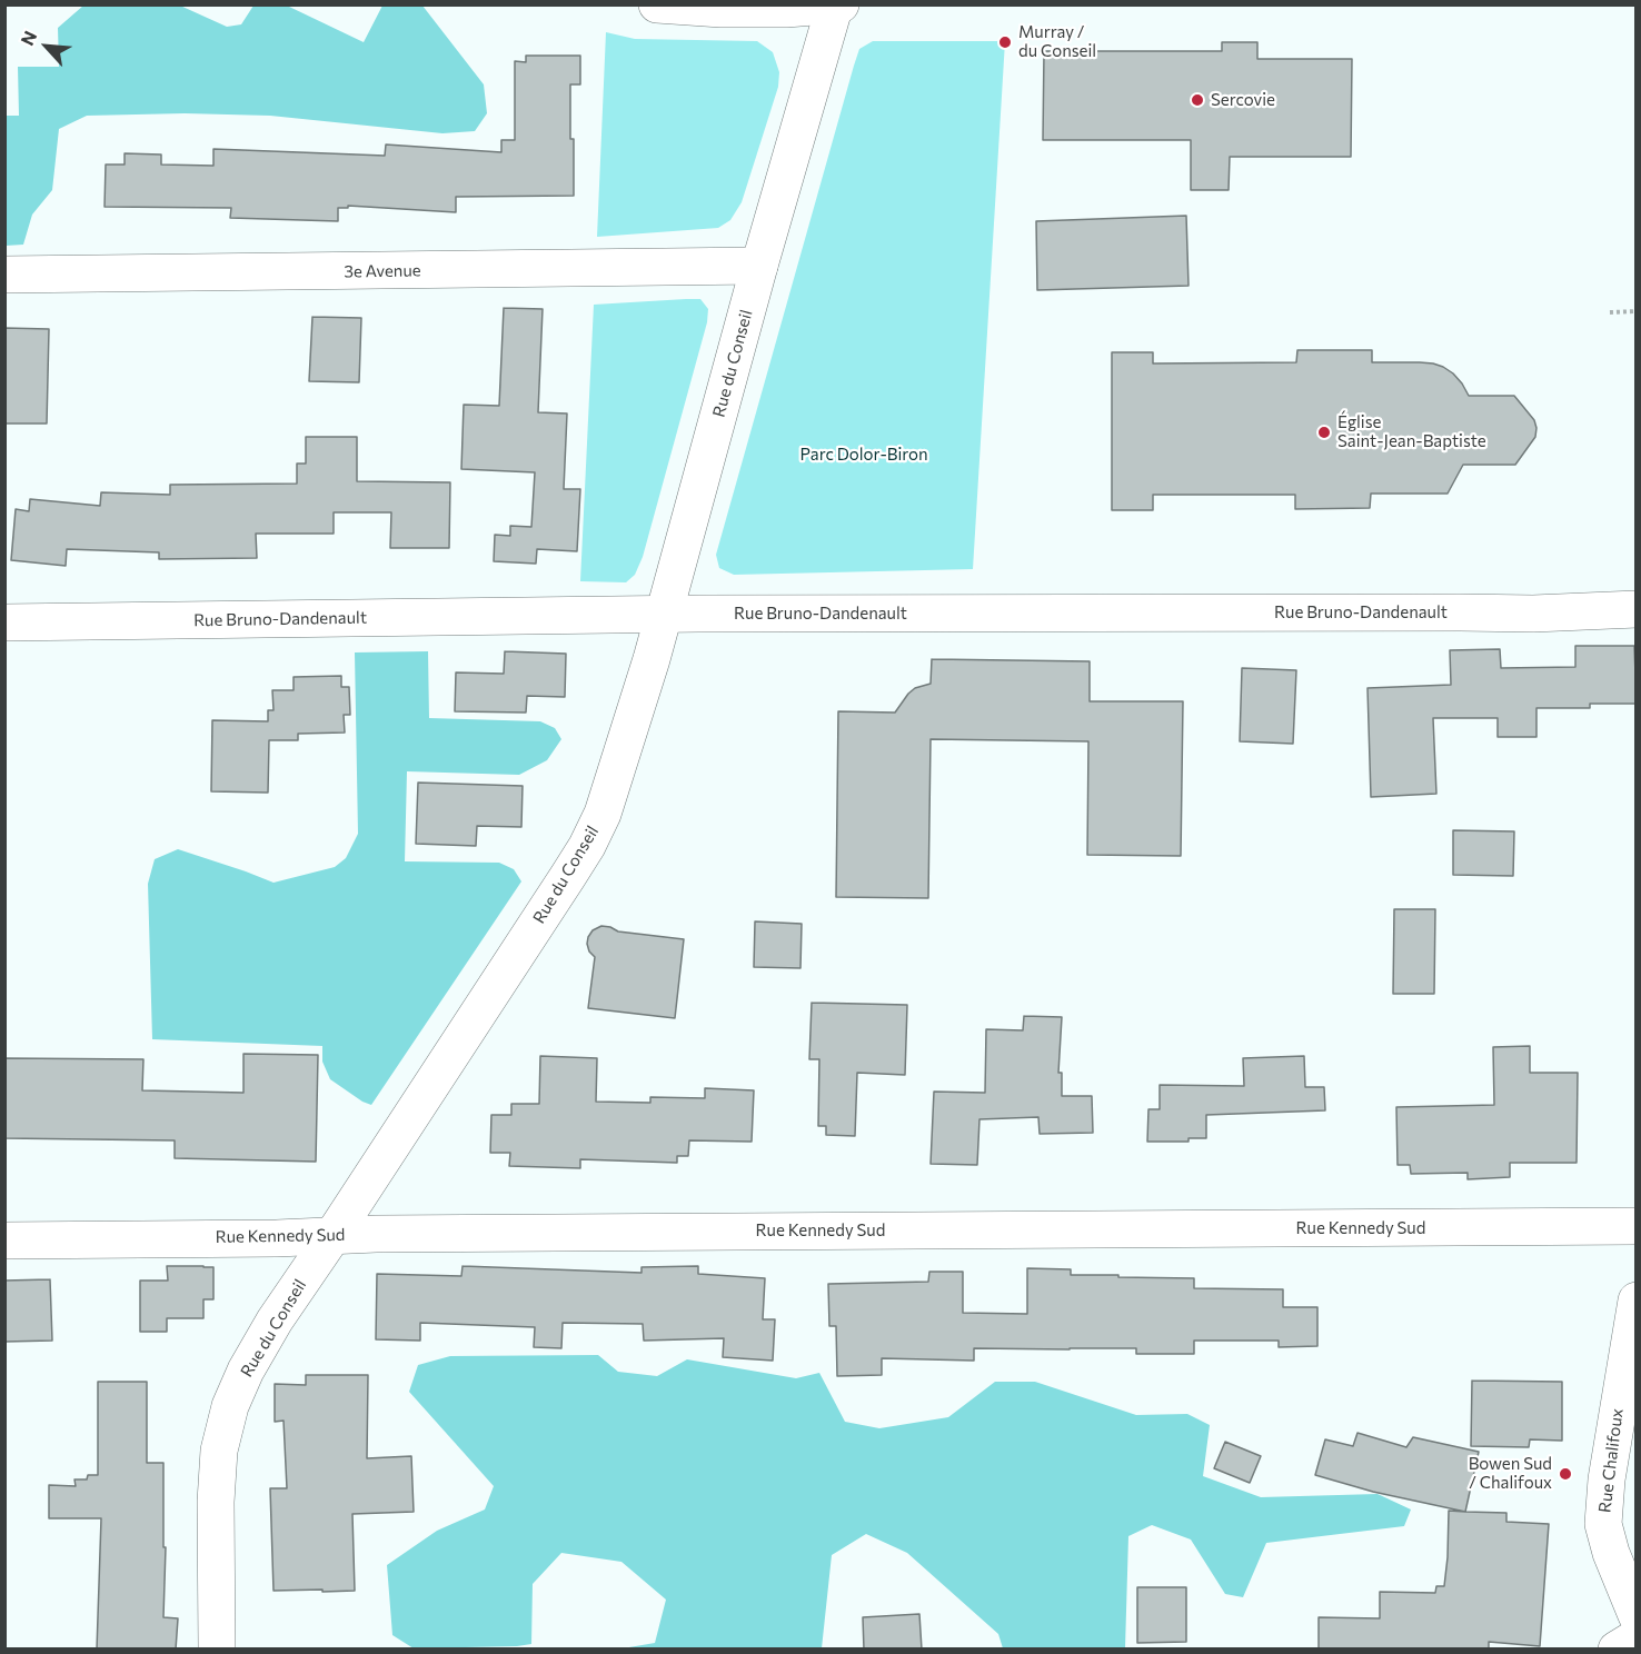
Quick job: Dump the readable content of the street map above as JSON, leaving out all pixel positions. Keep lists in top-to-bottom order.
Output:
{
  "streets": {
    "street": [
      "3e Avenue",
      "Rue du Conseil",
      "Rue Bruno-Dandenault",
      "Rue Kennedy Sud",
      "Rue Chalifoux"
    ]
  },
  "crossings": [
    ["3e Avenue", "Rue du Conseil"],
    ["Rue du Conseil", "Rue Bruno-Dandenault"],
    ["Rue du Conseil", "Rue Kennedy Sud"]
  ],
  "parks": ["Parc Dolor-Biron"],
  "places": [
    "Murray / du Conseil",
    "Sercovie",
    "Église Saint-Jean-Baptiste",
    "Bowen Sud / Chalifoux"
  ],
  "north": "top left"
}
